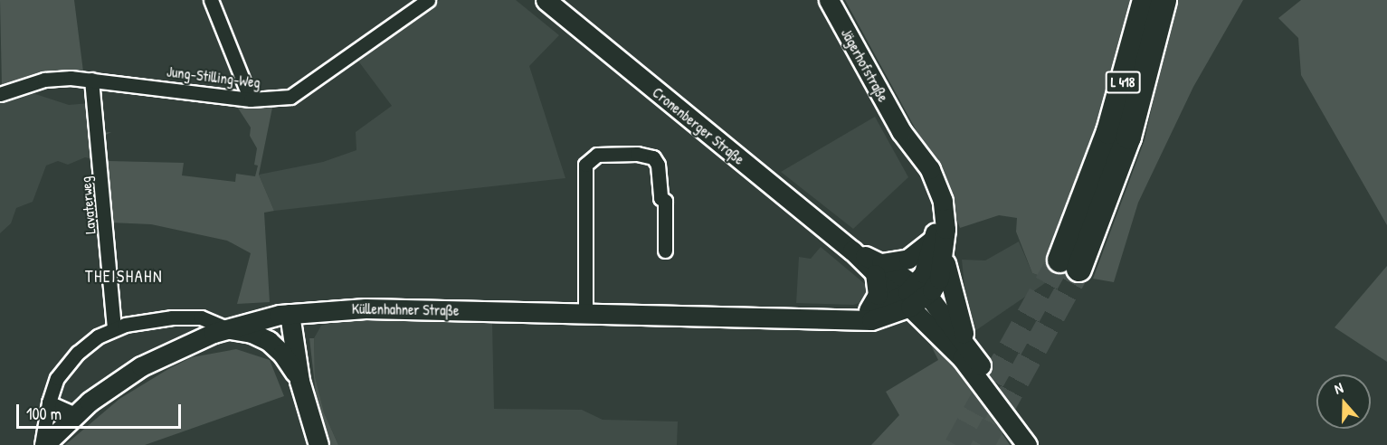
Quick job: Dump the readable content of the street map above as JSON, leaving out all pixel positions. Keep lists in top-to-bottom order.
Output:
{
  "streets": {
    "highway": ["L 418"],
    "main road": ["Jägerhofstraße", "Cronenberger Straße", "Küllenhahner Straße"],
    "street": ["Jung-Stilling-Weg", "Lavaterweg"]
  },
  "crossings": [
    ["Jägerhofstraße", "Cronenberger Straße"],
    ["Jägerhofstraße", "Küllenhahner Straße"],
    ["Jung-Stilling-Weg", "Lavaterweg"],
    ["Cronenberger Straße", "Küllenhahner Straße"],
    ["Lavaterweg", "Küllenhahner Straße"]
  ],
  "districts": ["THEISHAHN"],
  "scale_bar": "100 m",
  "north": "top"
}
